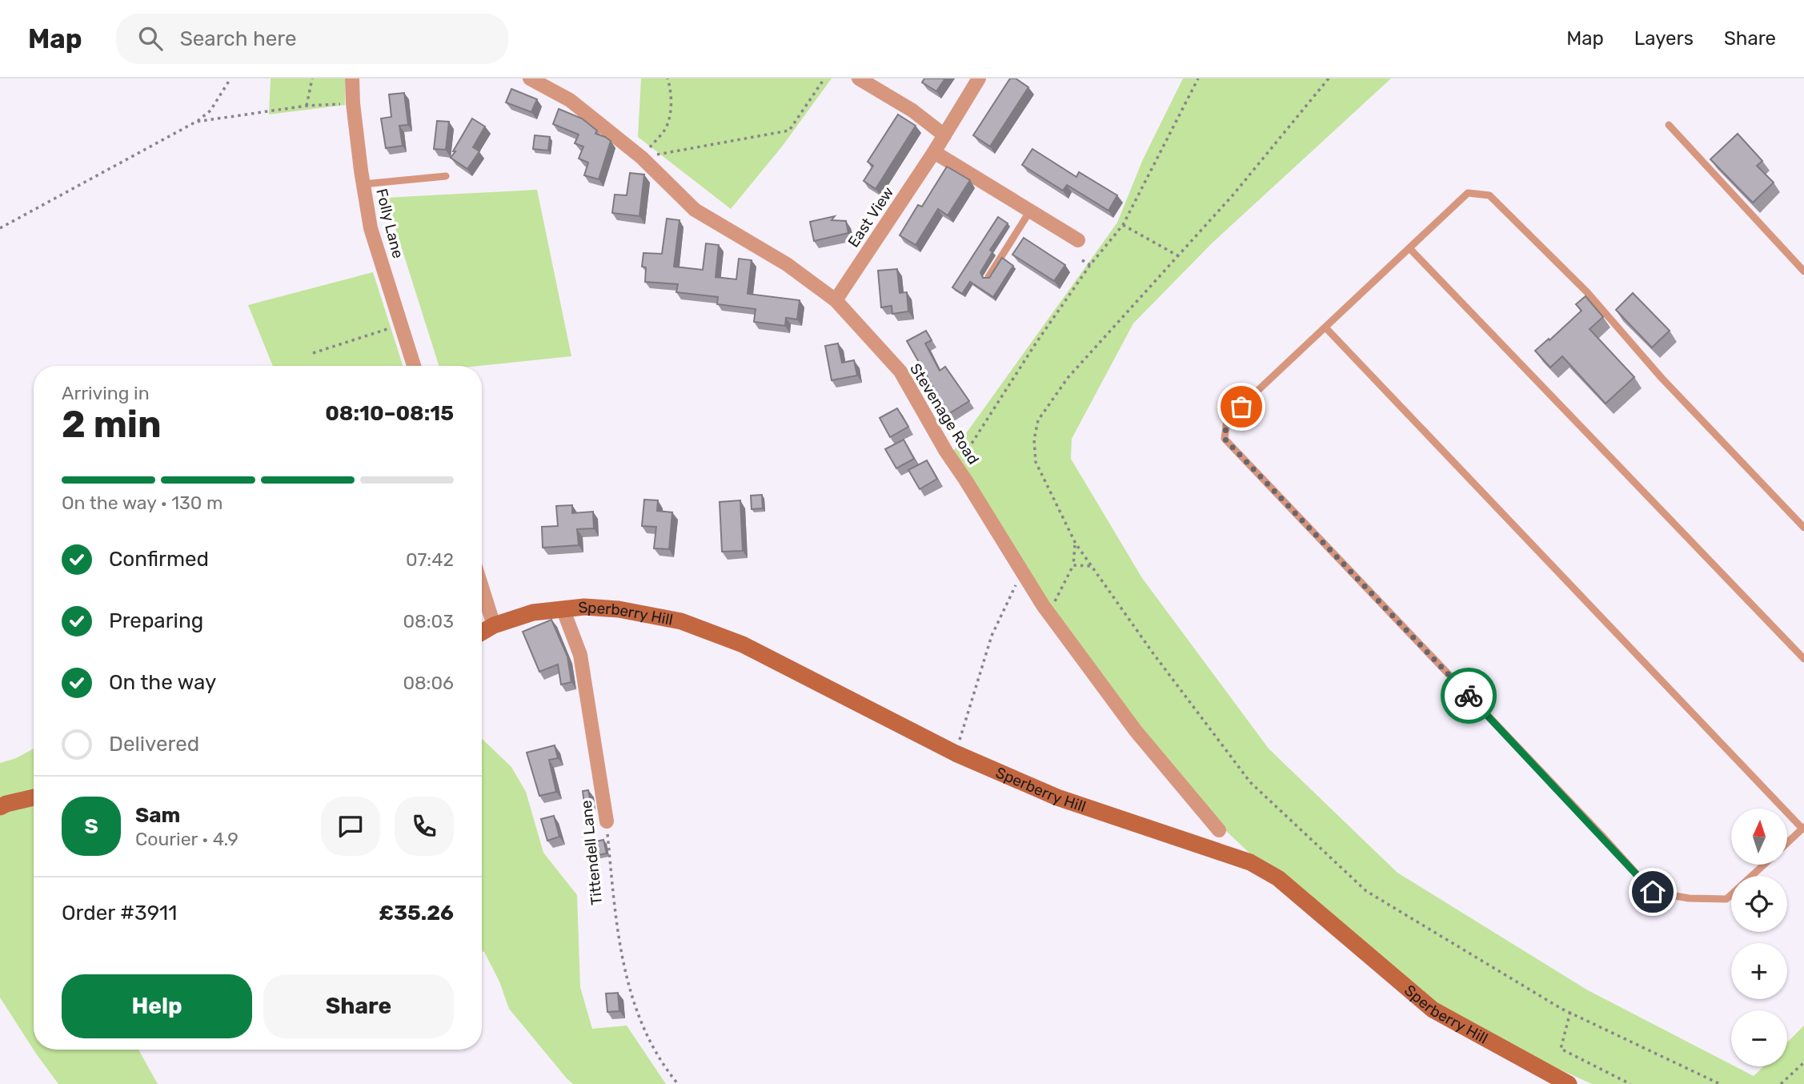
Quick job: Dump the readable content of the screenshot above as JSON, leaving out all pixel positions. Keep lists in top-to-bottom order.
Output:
{
  "streets": {
    "street": [
      "East View",
      "Folly Lane",
      "Stevenage Road",
      "Sperberry Hill",
      "Tittendell Lane"
    ]
  },
  "crossings": [
    ["East View", "Stevenage Road"],
    ["Sperberry Hill", "Tittendell Lane"]
  ],
  "north": "top",
  "page": {
    "header": "Map",
    "search": "Search here",
    "nav": ["Map", "Layers", "Share"],
    "heading": ["2 min", "Arriving in", "08:10–08:15"],
    "panel": [
      "Sam",
      "Courier · 4.9",
      "Order #3911",
      "£35.26"
    ],
    "bar": "On the way · 130 m",
    "list": [
      ["Confirmed", "07:42"],
      ["Preparing", "08:03"],
      ["On the way", "08:06"],
      "Delivered"
    ],
    "round": "S",
    "map_buttons": ["+", "−"],
    "buttons": ["Help", "Share"]
  }
}
